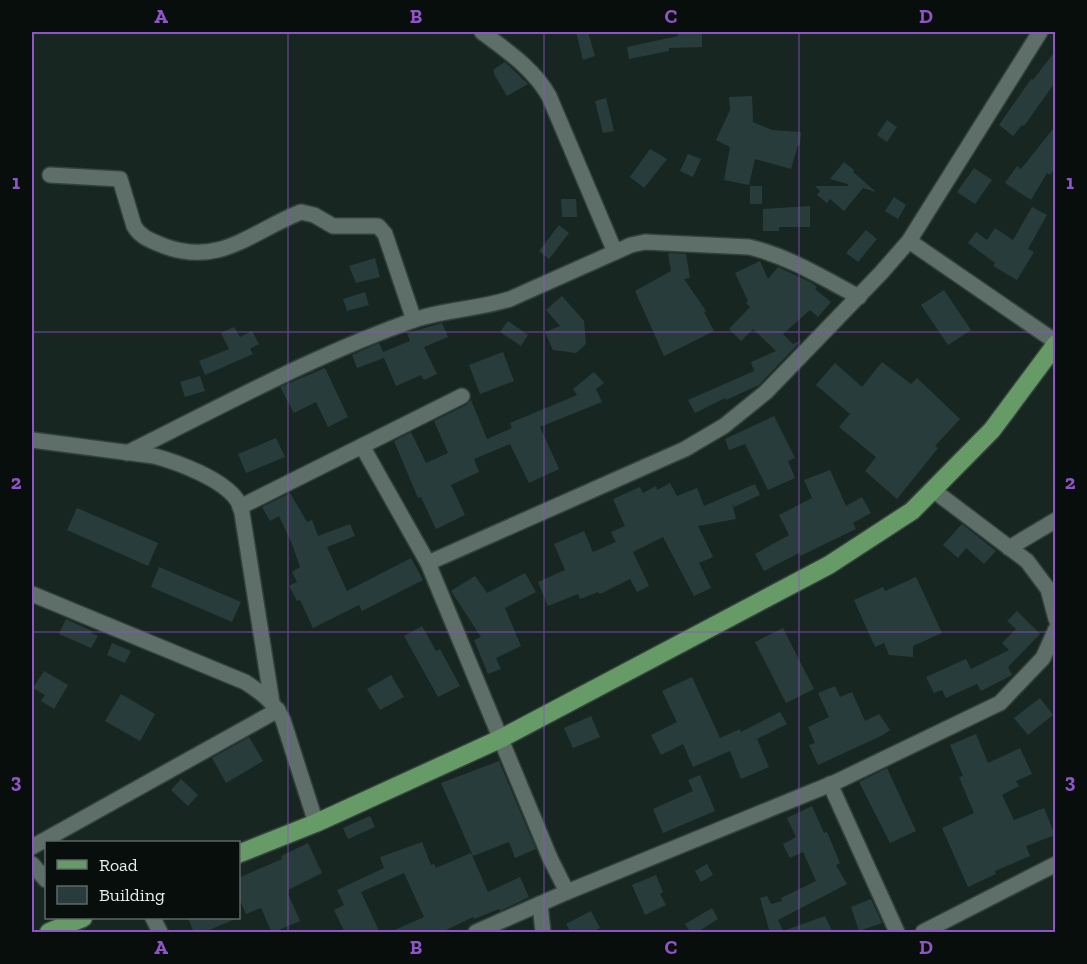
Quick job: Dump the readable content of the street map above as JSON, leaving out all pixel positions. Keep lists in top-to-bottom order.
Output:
{
  "legend": ["Road", "Building"],
  "grid": {
    "columns": [
      "A",
      "B",
      "C",
      "D"
    ],
    "rows": ["1", "2", "3"]
  }
}
